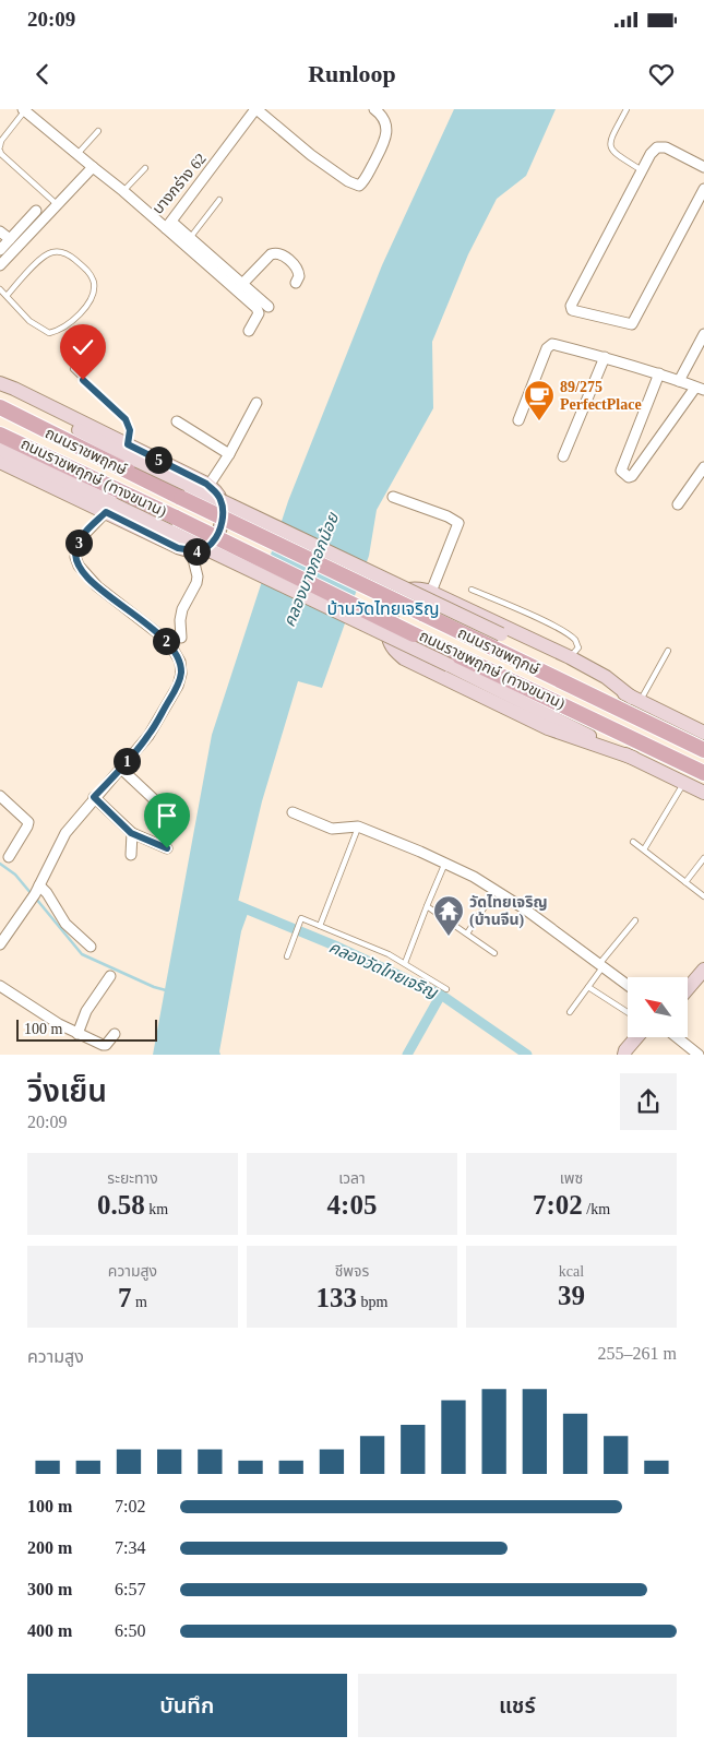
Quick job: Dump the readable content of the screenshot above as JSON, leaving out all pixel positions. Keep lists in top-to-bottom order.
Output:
{
  "streets": {
    "main road": ["ถนนราชพฤกษ์", "ถนนราชพฤกษ์ (ทางขนาน)"],
    "street": ["บางกร่าง 62"]
  },
  "districts": ["บ้านวัดไทยเจริญ"],
  "water": ["คลองบางกอกน้อย", "คลองวัดไทยเจริญ"],
  "places": {
    "cafe": ["89/275 PerfectPlace"],
    "temple": ["วัดไทยเจริญ (บ้านจีน)"]
  },
  "scale_bar": "100 m",
  "north": "top left",
  "page": {
    "status": "20:09",
    "header": "Runloop",
    "pins": [
      "5",
      "3",
      "4",
      "2",
      "1"
    ],
    "scale": "100 m",
    "heading": ["วิ่งเย็น", "20:09"],
    "stats": [
      ["ระยะทาง", "0.58 km"],
      ["เวลา", "4:05"],
      ["เพซ", "7:02 /km"],
      ["ความสูง", "7 m"],
      ["ชีพจร", "133 bpm"],
      ["kcal", "39"]
    ],
    "chart": ["ความสูง", "255–261 m"],
    "list": [
      {
        "name": "100 m",
        "note": "7:02"
      },
      {
        "name": "200 m",
        "note": "7:34"
      },
      {
        "name": "300 m",
        "note": "6:57"
      },
      {
        "name": "400 m",
        "note": "6:50"
      }
    ],
    "buttons": ["บันทึก", "แชร์"]
  }
}
